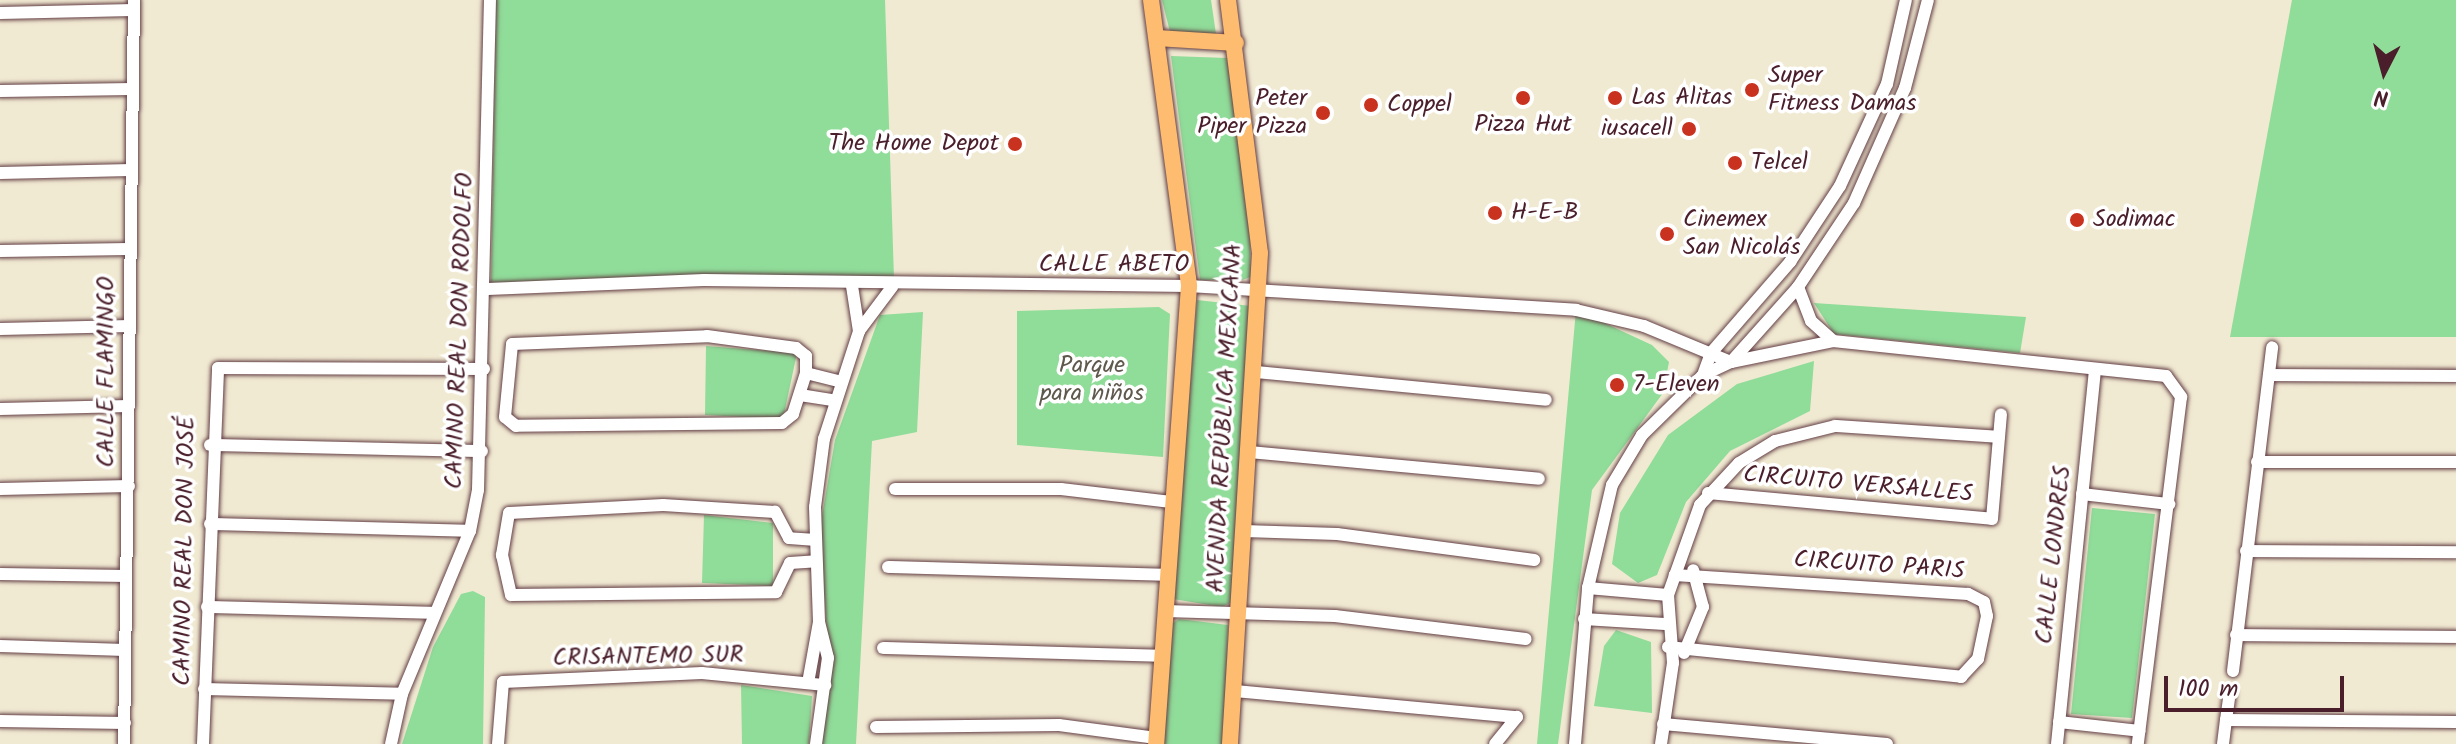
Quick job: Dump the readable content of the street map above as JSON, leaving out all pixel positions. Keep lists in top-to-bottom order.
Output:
{
  "streets": {
    "main road": ["AVENIDA REPÚBLICA MEXICANA"],
    "street": [
      "CALLE ABETO",
      "CAMINO REAL DON RODOLFO",
      "CALLE FLAMINGO",
      "CIRCUITO VERSALLES",
      "CAMINO REAL DON JOSÉ",
      "CALLE LONDRES",
      "CIRCUITO PARIS",
      "CRISANTEMO SUR"
    ]
  },
  "crossings": [
    ["CALLE ABETO", "CAMINO REAL DON RODOLFO"],
    ["CALLE ABETO", "AVENIDA REPÚBLICA MEXICANA"],
    ["CAMINO REAL DON RODOLFO", "CAMINO REAL DON JOSÉ"]
  ],
  "parks": ["Parque para niños"],
  "places": [
    "Super Fitness Damas",
    "Pizza Hut",
    "Las Alitas",
    "Coppel",
    "Peter Piper Pizza",
    "iusacell",
    "The Home Depot",
    "Telcel",
    "H-E-B",
    "Sodimac",
    "Cinemex San Nicolás",
    "7-Eleven"
  ],
  "scale_bar": "100 m",
  "north": "bottom"
}
